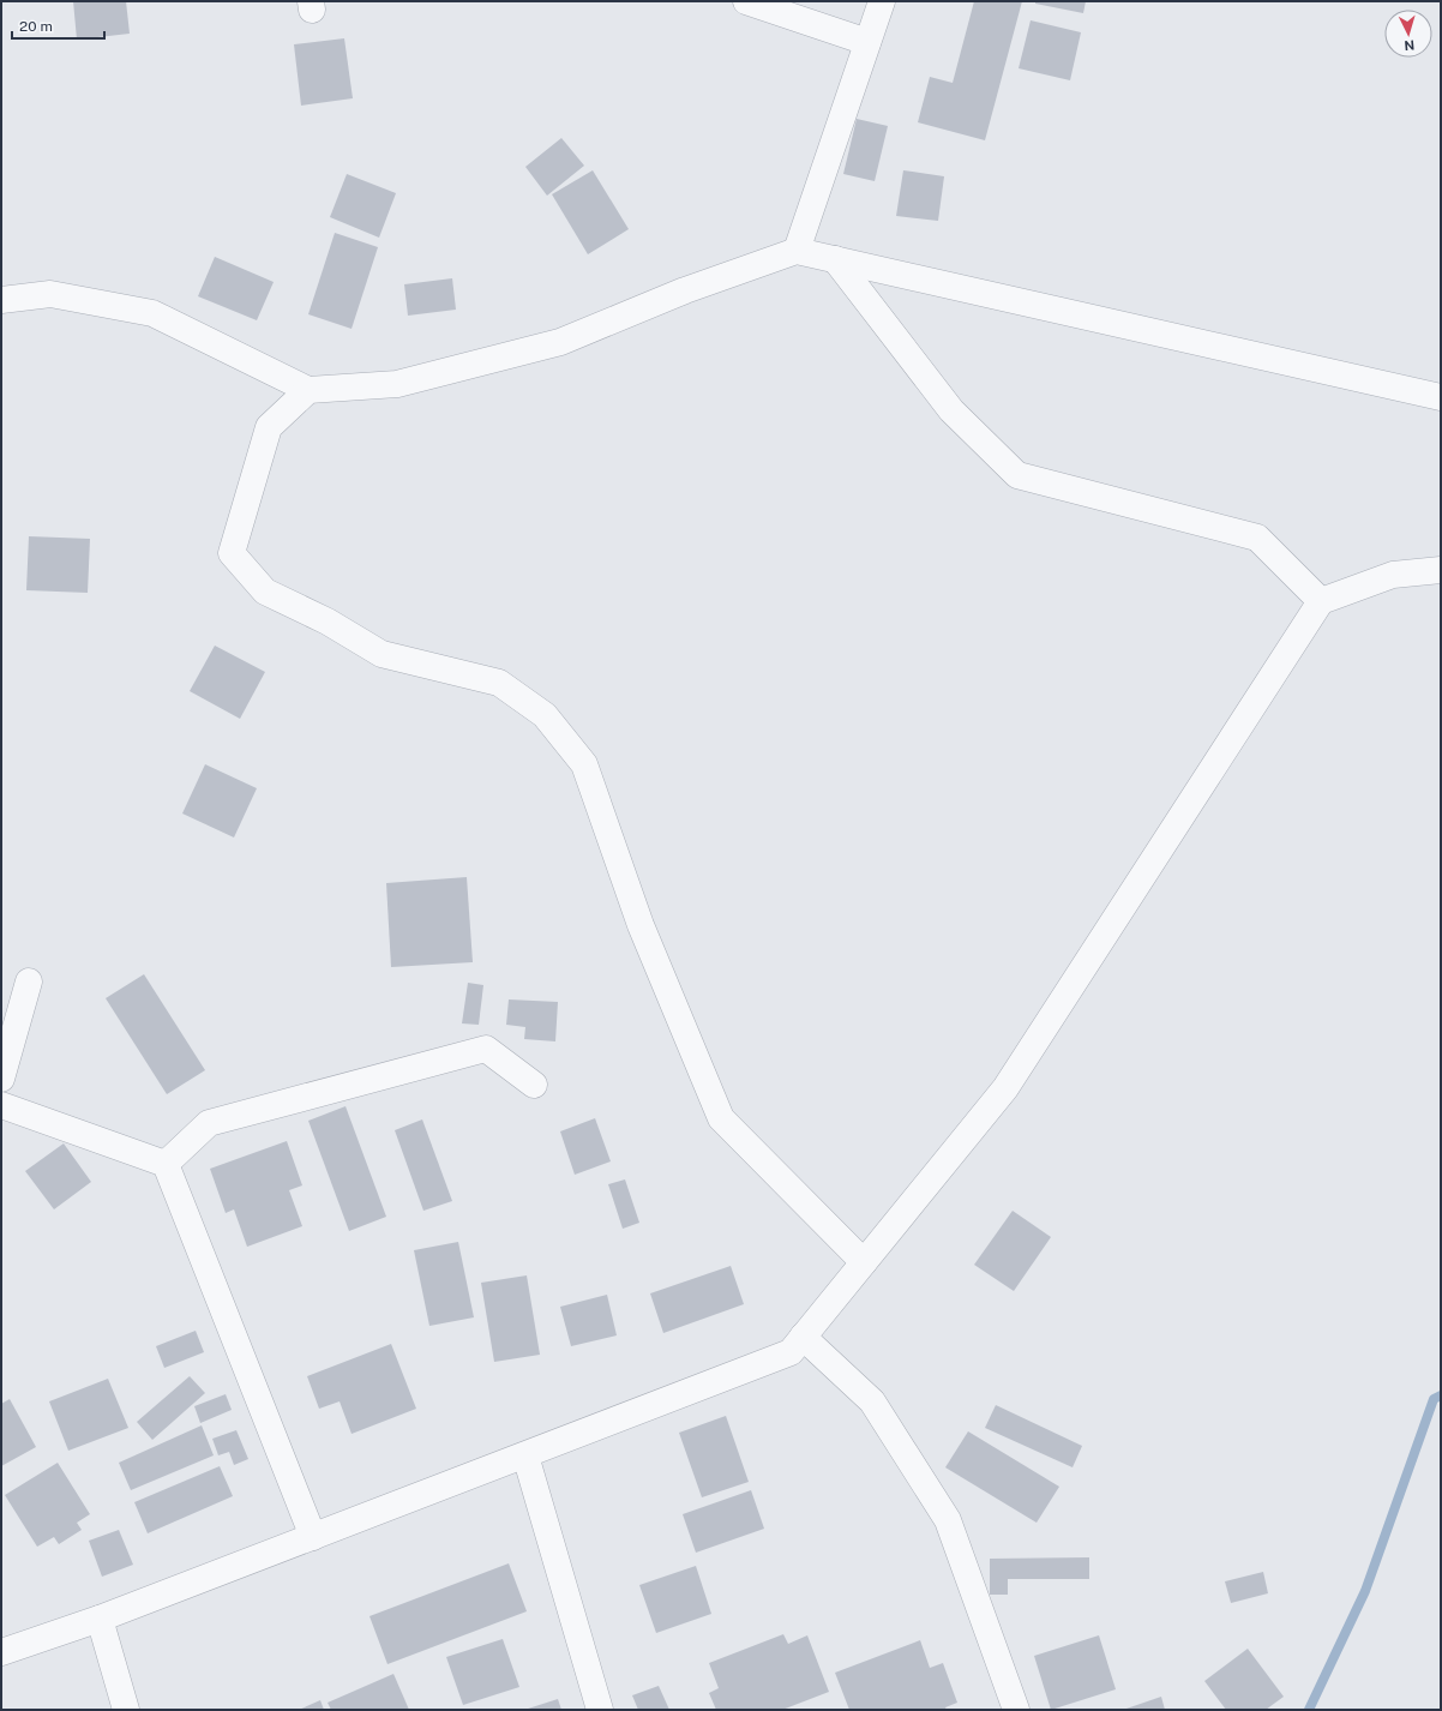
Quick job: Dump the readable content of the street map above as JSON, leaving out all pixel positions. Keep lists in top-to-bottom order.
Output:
{
  "scale_bar": "20 m",
  "north": "bottom"
}
